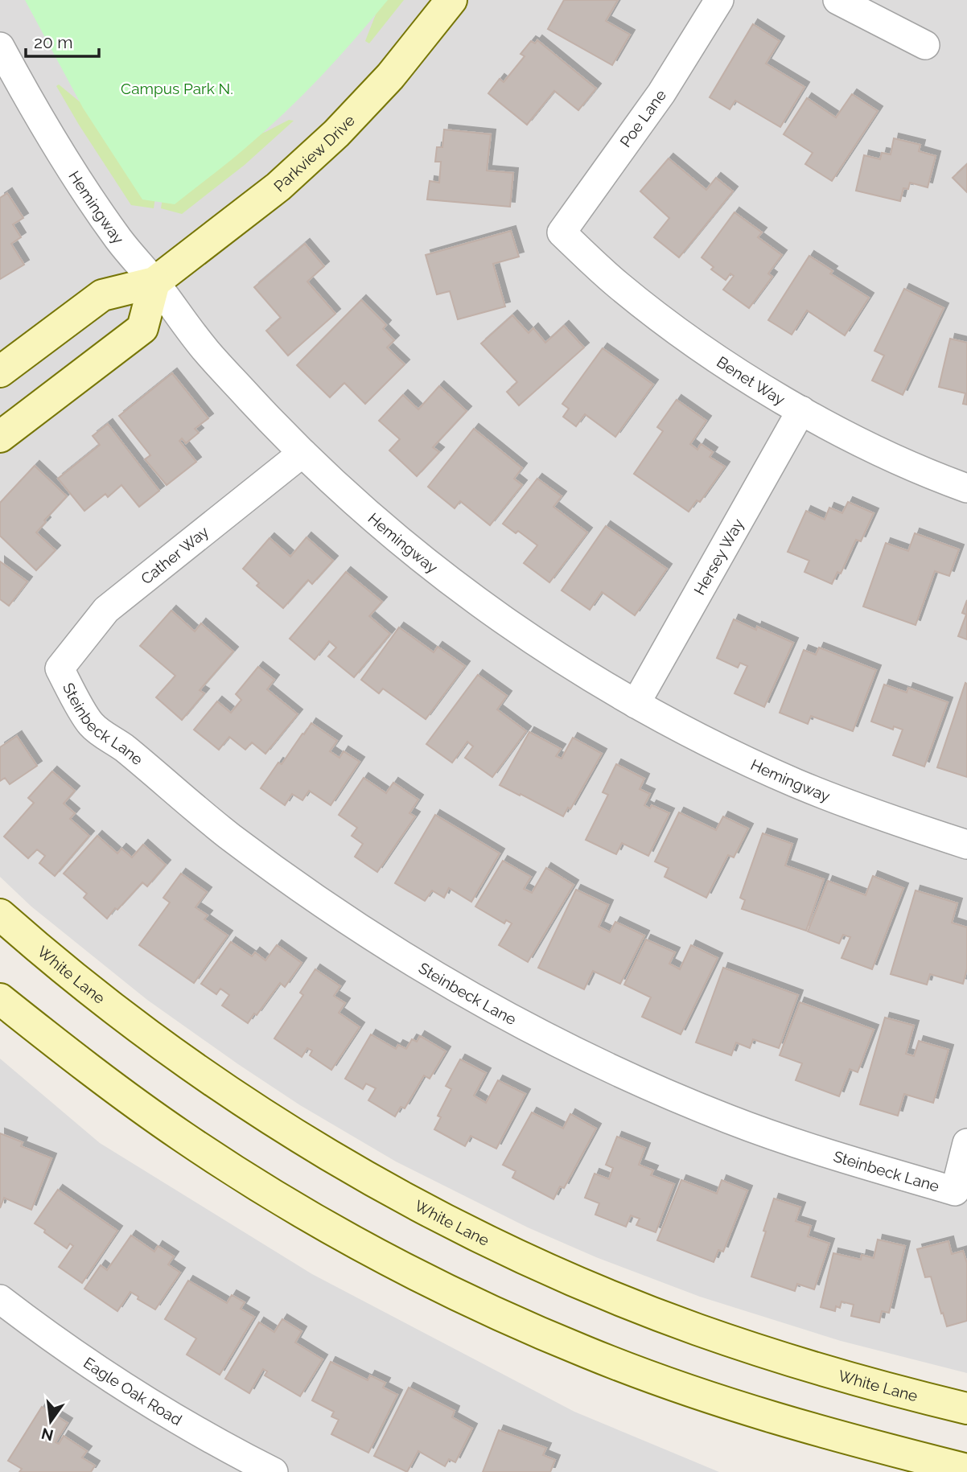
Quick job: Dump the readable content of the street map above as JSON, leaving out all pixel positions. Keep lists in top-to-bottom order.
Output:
{
  "streets": {
    "main road": ["Parkview Drive", "White Lane"],
    "street": [
      "Poe Lane",
      "Hemingway",
      "Benet Way",
      "Cather Way",
      "Hersey Way",
      "Steinbeck Lane",
      "Eagle Oak Road"
    ]
  },
  "crossings": [
    ["Poe Lane", "Benet Way"],
    ["Parkview Drive", "Hemingway"],
    ["Hemingway", "Cather Way"],
    ["Hemingway", "Hersey Way"],
    ["Benet Way", "Hersey Way"],
    ["Cather Way", "Steinbeck Lane"]
  ],
  "parks": ["Campus Park N."],
  "scale_bar": "20 m",
  "north": "bottom"
}
